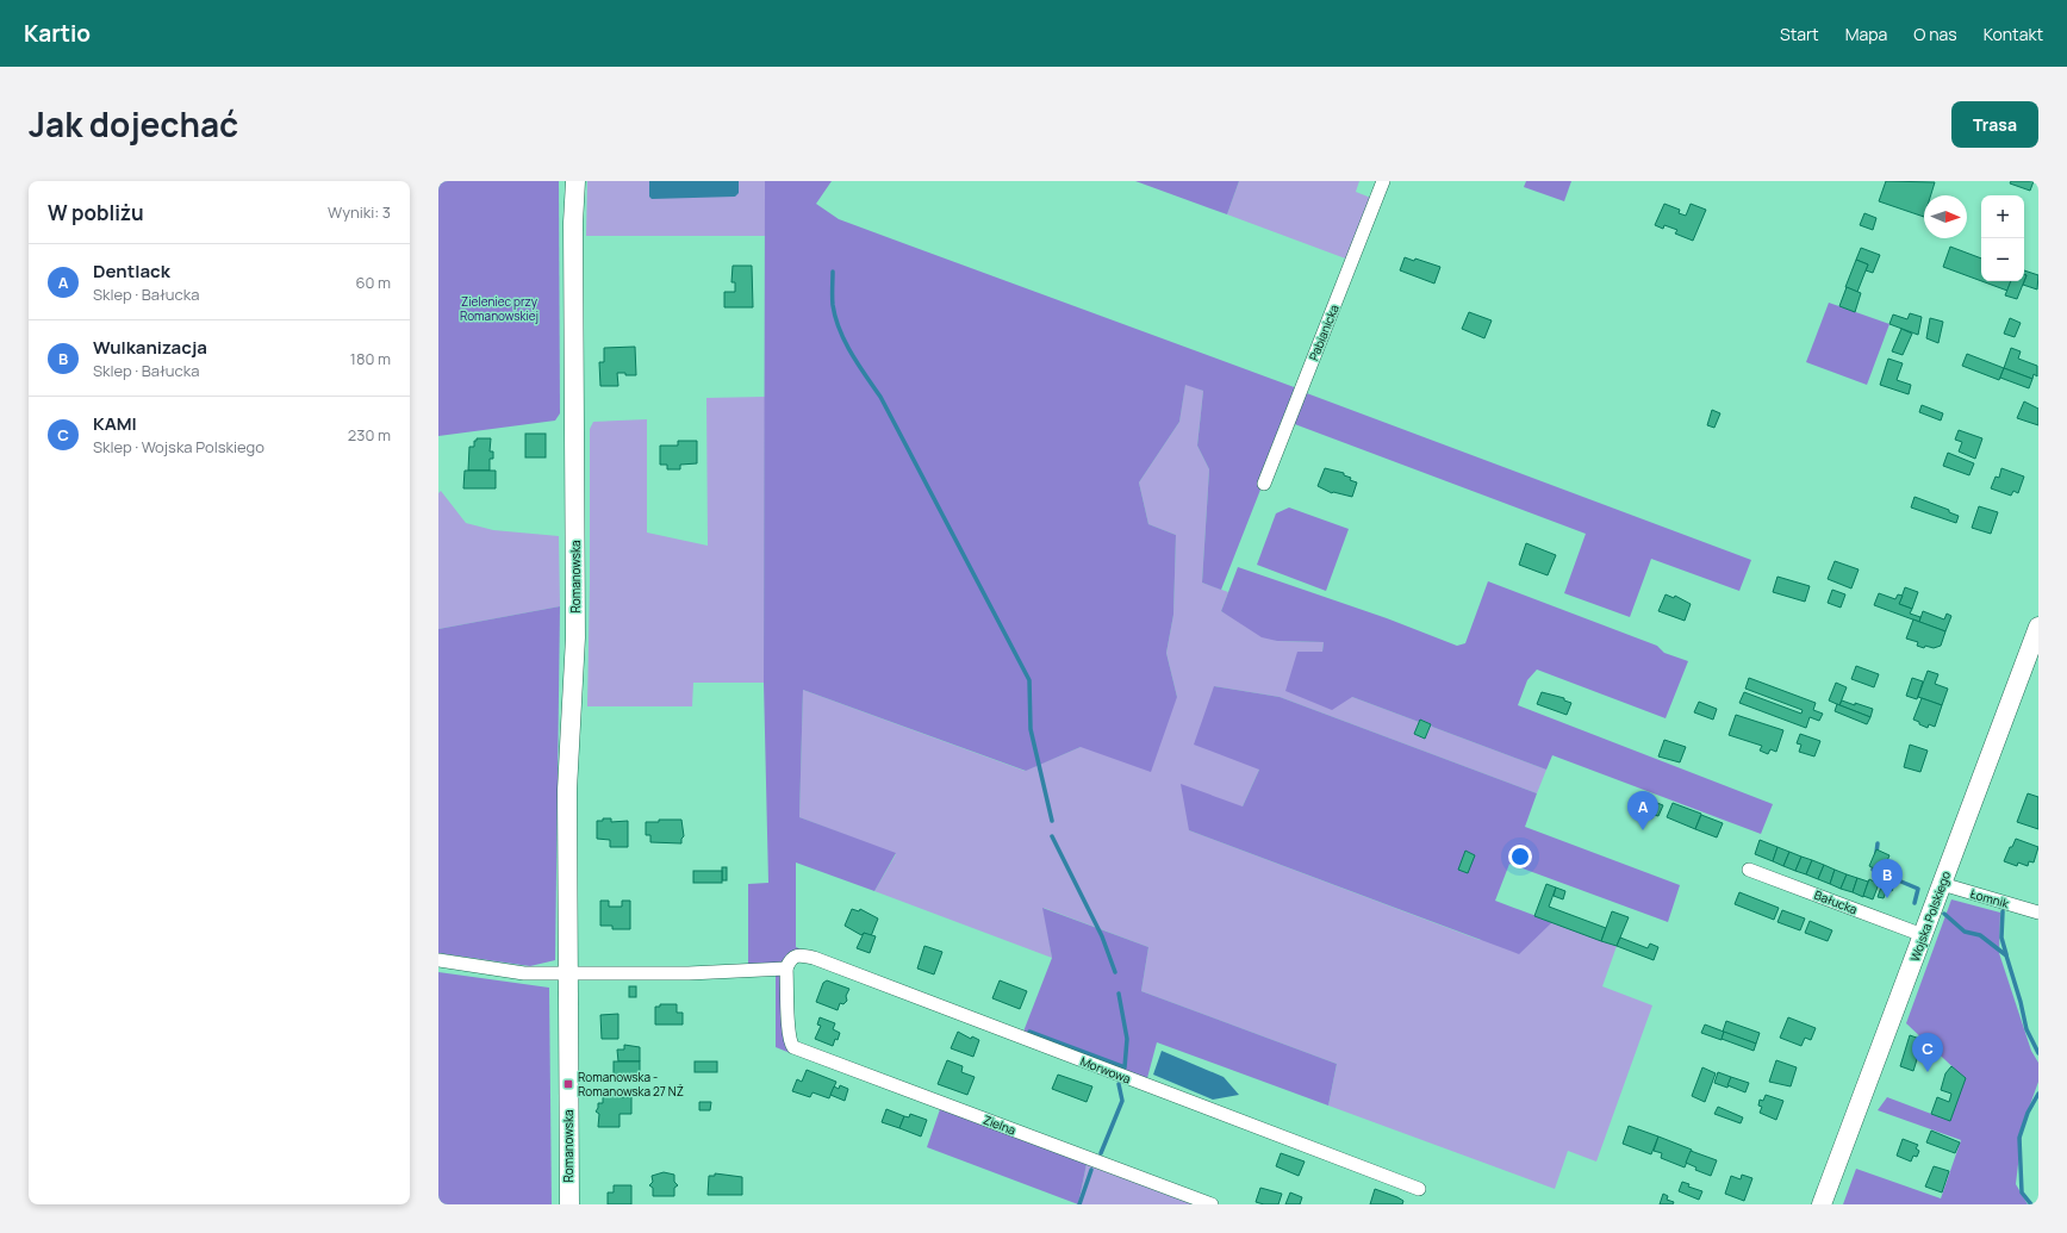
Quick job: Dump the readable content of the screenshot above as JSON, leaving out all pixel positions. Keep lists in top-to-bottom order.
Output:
{
  "streets": {
    "street": [
      "Pabianicka",
      "Romanowska",
      "Łomnik",
      "Bałucka",
      "Wojska Polskiego",
      "Morwowa",
      "Zielna"
    ]
  },
  "crossings": [
    ["Romanowska", "Morwowa"],
    ["Łomnik", "Wojska Polskiego"],
    ["Bałucka", "Wojska Polskiego"],
    ["Morwowa", "Zielna"]
  ],
  "parks": ["Zieleniec przy Romanowskiej"],
  "places": {
    "transit": ["Romanowska - Romanowska 27 NŻ"]
  },
  "north": "right",
  "page": {
    "header": "Kartio",
    "nav": [
      "Start",
      "Mapa",
      "O nas",
      "Kontakt"
    ],
    "title": "Jak dojechać",
    "buttons": "Trasa",
    "heading": ["W pobliżu", "Wyniki: 3"],
    "map_buttons": ["+", "−"],
    "list": [
      {
        "mark": "A",
        "name": "Dentlack",
        "note": "Sklep · Bałucka",
        "value": "60 m"
      },
      {
        "mark": "B",
        "name": "Wulkanizacja",
        "note": "Sklep · Bałucka",
        "value": "180 m"
      },
      {
        "mark": "C",
        "name": "KAMI",
        "note": "Sklep · Wojska Polskiego",
        "value": "230 m"
      }
    ],
    "pins": ["A", "B", "C"]
  }
}
